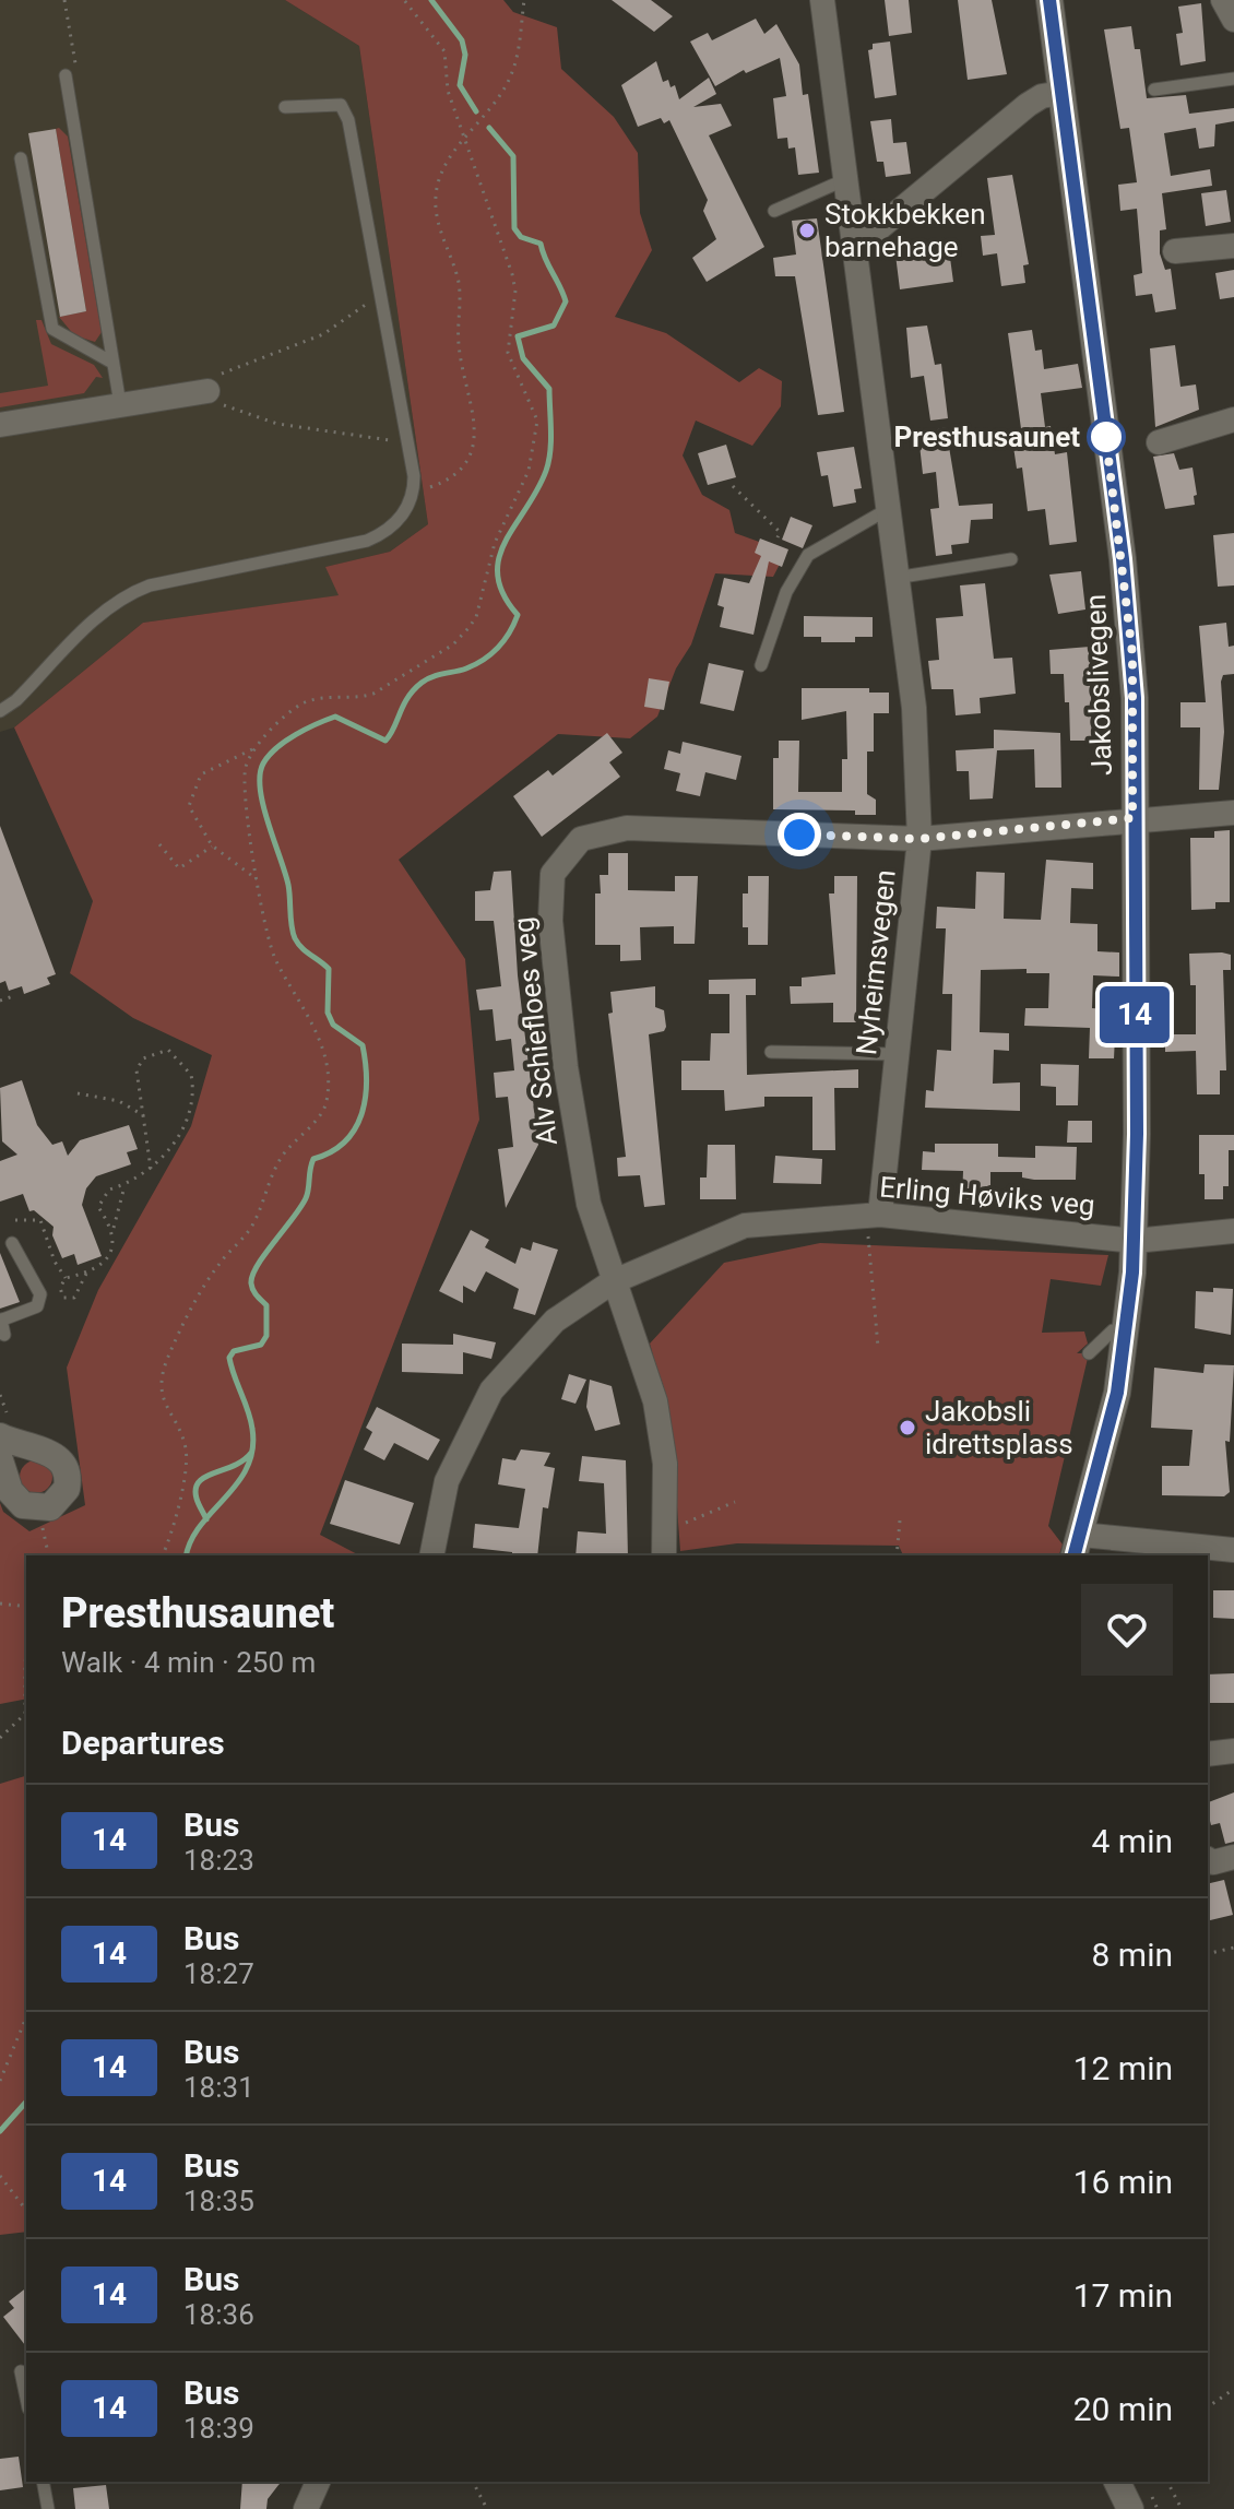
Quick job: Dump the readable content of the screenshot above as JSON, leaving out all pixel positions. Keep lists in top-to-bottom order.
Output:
{
  "streets": {
    "street": [
      "Jakobslivegen",
      "Nyheimsvegen",
      "Alv Schiefloes veg",
      "Erling Høviks veg"
    ]
  },
  "crossings": [
    ["Jakobslivegen", "Alv Schiefloes veg"],
    ["Jakobslivegen", "Erling Høviks veg"],
    ["Nyheimsvegen", "Alv Schiefloes veg"],
    ["Nyheimsvegen", "Erling Høviks veg"],
    ["Alv Schiefloes veg", "Erling Høviks veg"]
  ],
  "places": ["Stokkbekken barnehage", "Presthusaunet", "Jakobsli idrettsplass"],
  "lines": ["bus line 14"],
  "page": {
    "on_map": "14",
    "heading": [
      ["Presthusaunet", "Walk · 4 min · 250 m"],
      "Departures"
    ],
    "list": [
      {
        "mark": "14",
        "name": "Bus",
        "note": "18:23",
        "value": "4 min"
      },
      {
        "mark": "14",
        "name": "Bus",
        "note": "18:27",
        "value": "8 min"
      },
      {
        "mark": "14",
        "name": "Bus",
        "note": "18:31",
        "value": "12 min"
      },
      {
        "mark": "14",
        "name": "Bus",
        "note": "18:35",
        "value": "16 min"
      },
      {
        "mark": "14",
        "name": "Bus",
        "note": "18:36",
        "value": "17 min"
      },
      {
        "mark": "14",
        "name": "Bus",
        "note": "18:39",
        "value": "20 min"
      }
    ]
  }
}
